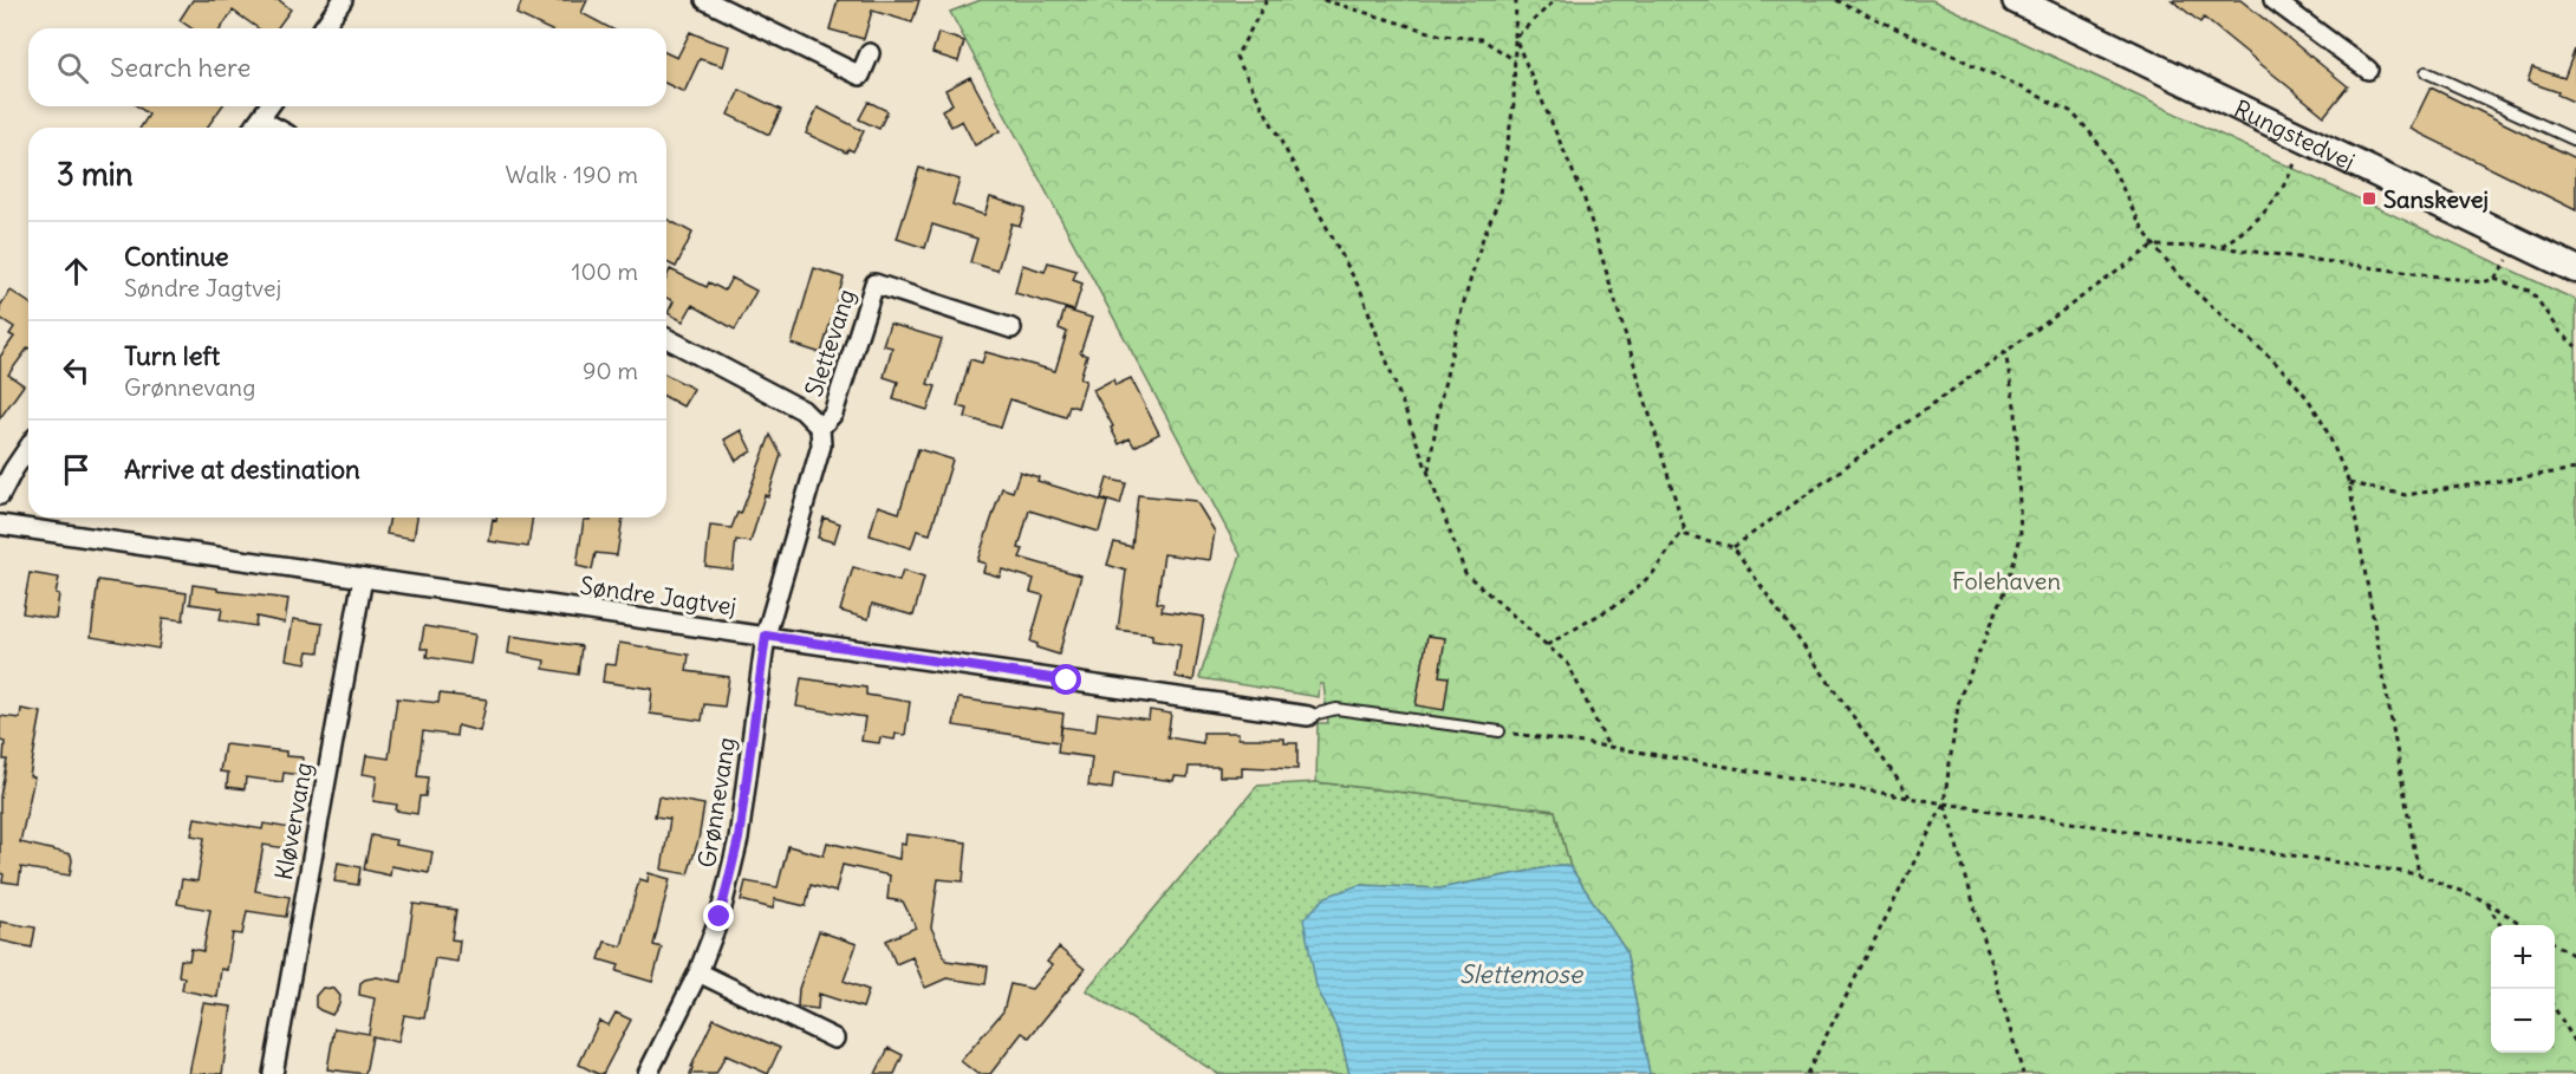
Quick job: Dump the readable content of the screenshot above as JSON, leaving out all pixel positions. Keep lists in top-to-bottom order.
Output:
{
  "streets": {
    "main road": ["Rungstedvej"],
    "street": [
      "Slettevang",
      "Søndre Jagtvej",
      "Grønnevang",
      "Kløvervang"
    ]
  },
  "crossings": [
    ["Slettevang", "Søndre Jagtvej"],
    ["Slettevang", "Grønnevang"],
    ["Søndre Jagtvej", "Grønnevang"],
    ["Søndre Jagtvej", "Kløvervang"]
  ],
  "water": ["Slettemose"],
  "parks": ["Folehaven"],
  "places": {
    "transit": ["Sanskevej"]
  },
  "page": {
    "search": "Search here",
    "heading": ["3 min", "Walk · 190 m"],
    "list": [
      ["Continue", "Søndre Jagtvej", "100 m"],
      ["Turn left", "Grønnevang", "90 m"],
      "Arrive at destination"
    ],
    "map_buttons": ["+", "−"]
  }
}
